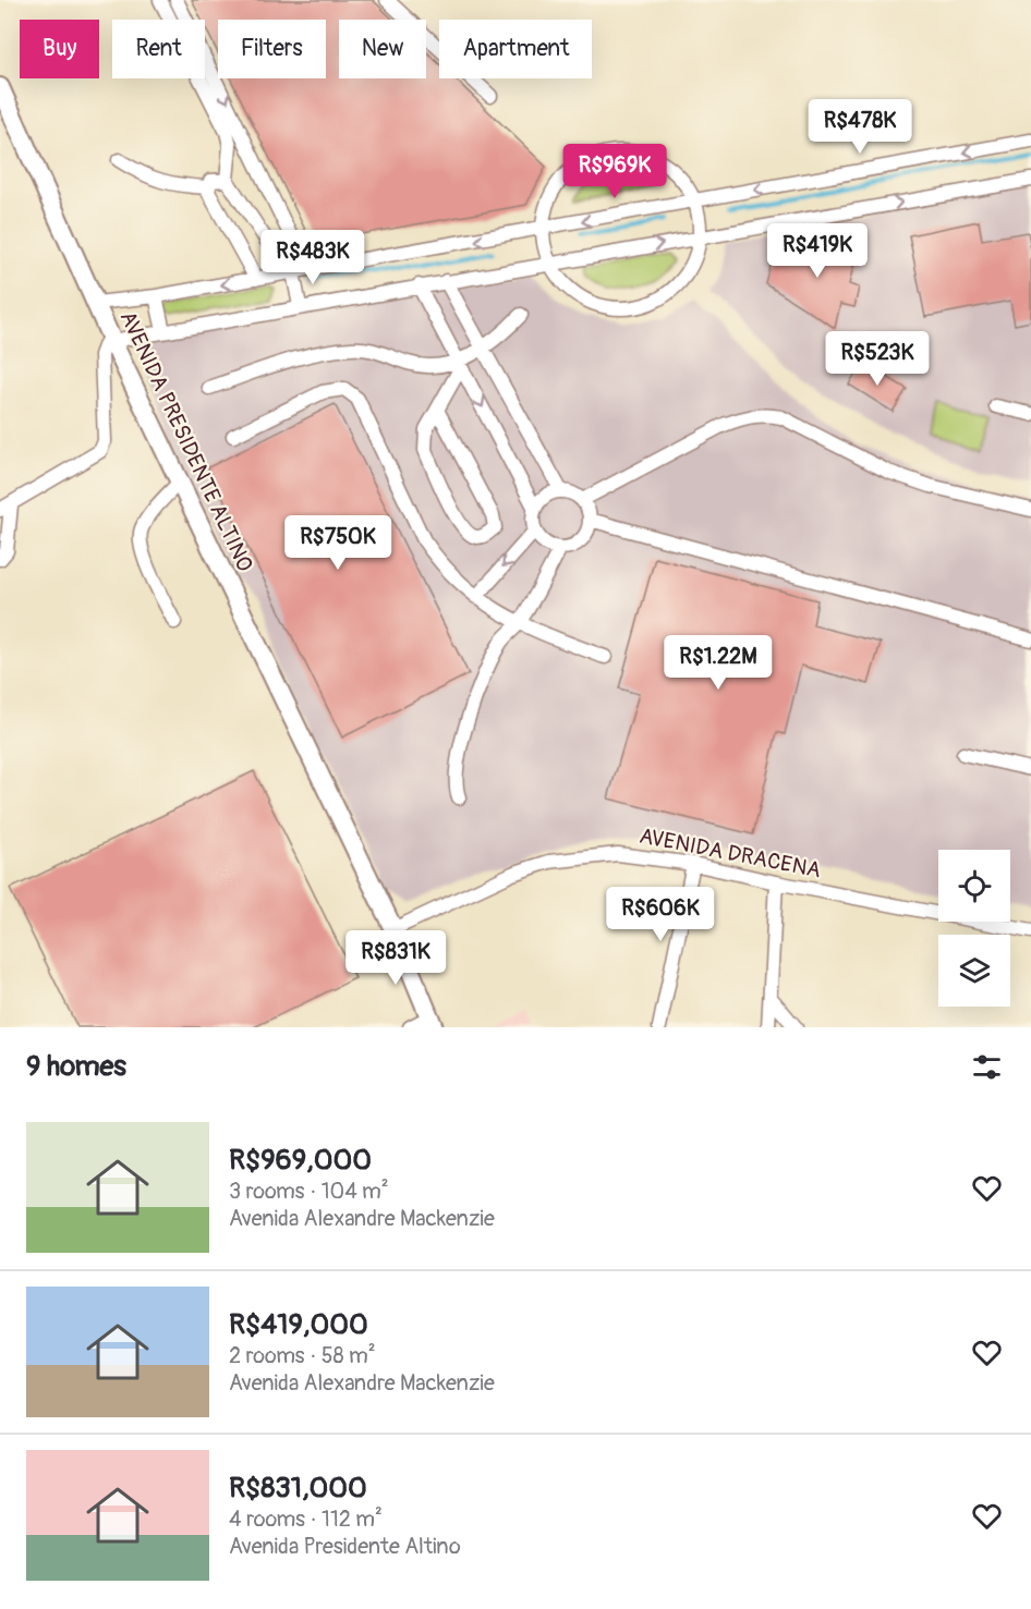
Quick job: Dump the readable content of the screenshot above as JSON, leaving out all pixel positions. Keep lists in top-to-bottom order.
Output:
{
  "streets": {
    "main road": ["AVENIDA PRESIDENTE ALTINO"],
    "street": ["AVENIDA DRACENA"]
  },
  "crossings": [
    ["AVENIDA PRESIDENTE ALTINO", "AVENIDA DRACENA"]
  ],
  "page": {
    "chip": [
      "Buy",
      "Rent",
      "Filters",
      "New",
      "Apartment"
    ],
    "price": [
      "R$478K",
      "R$969K",
      "R$419K",
      "R$483K",
      "R$523K",
      "R$750K",
      "R$1.22M",
      "R$606K",
      "R$831K"
    ],
    "heading": "9 homes",
    "list": [
      {
        "name": "R$969,000",
        "note": "3 rooms · 104 m² · Avenida Alexandre Mackenzie"
      },
      {
        "name": "R$419,000",
        "note": "2 rooms · 58 m² · Avenida Alexandre Mackenzie"
      },
      {
        "name": "R$831,000",
        "note": "4 rooms · 112 m² · Avenida Presidente Altino"
      }
    ]
  }
}
